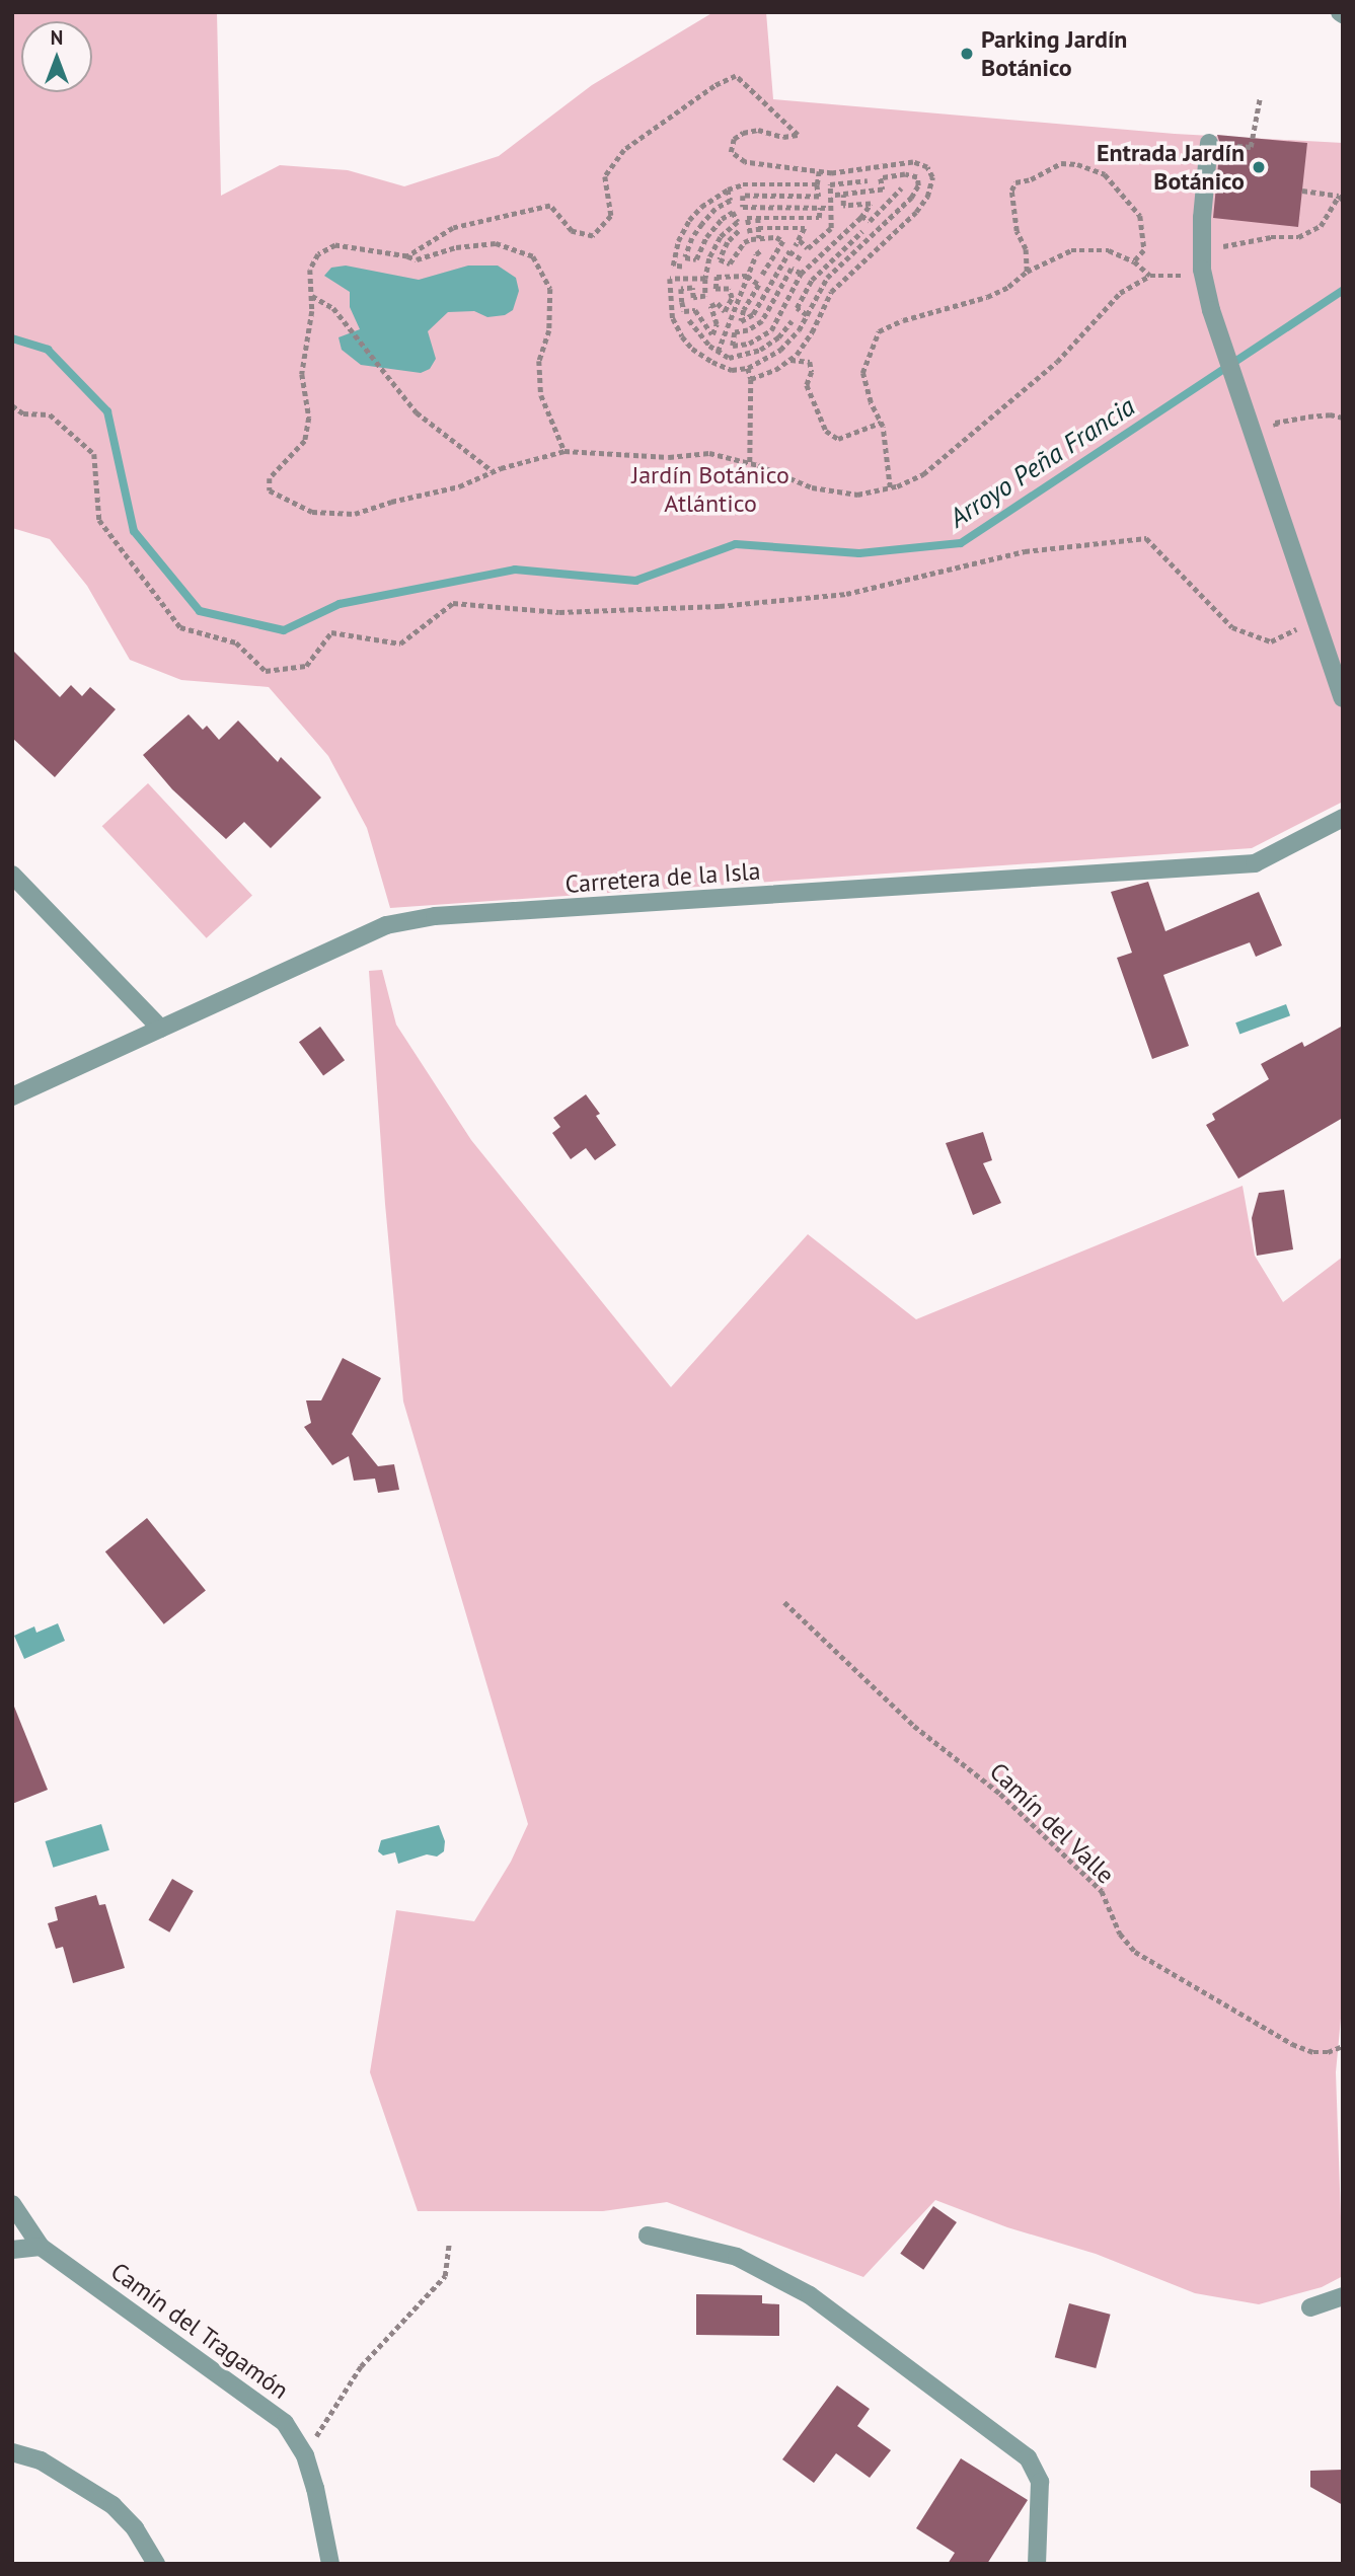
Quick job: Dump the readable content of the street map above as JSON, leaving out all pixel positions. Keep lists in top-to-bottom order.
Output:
{
  "streets": {
    "street": ["Carretera de la Isla", "Camín del Tragamón"],
    "path": ["Camín del Valle"]
  },
  "water": ["Arroyo Peña Francia"],
  "parks": ["Jardín Botánico Atlántico"],
  "places": ["Parking Jardín Botánico", "Entrada Jardín Botánico"],
  "north": "top"
}
